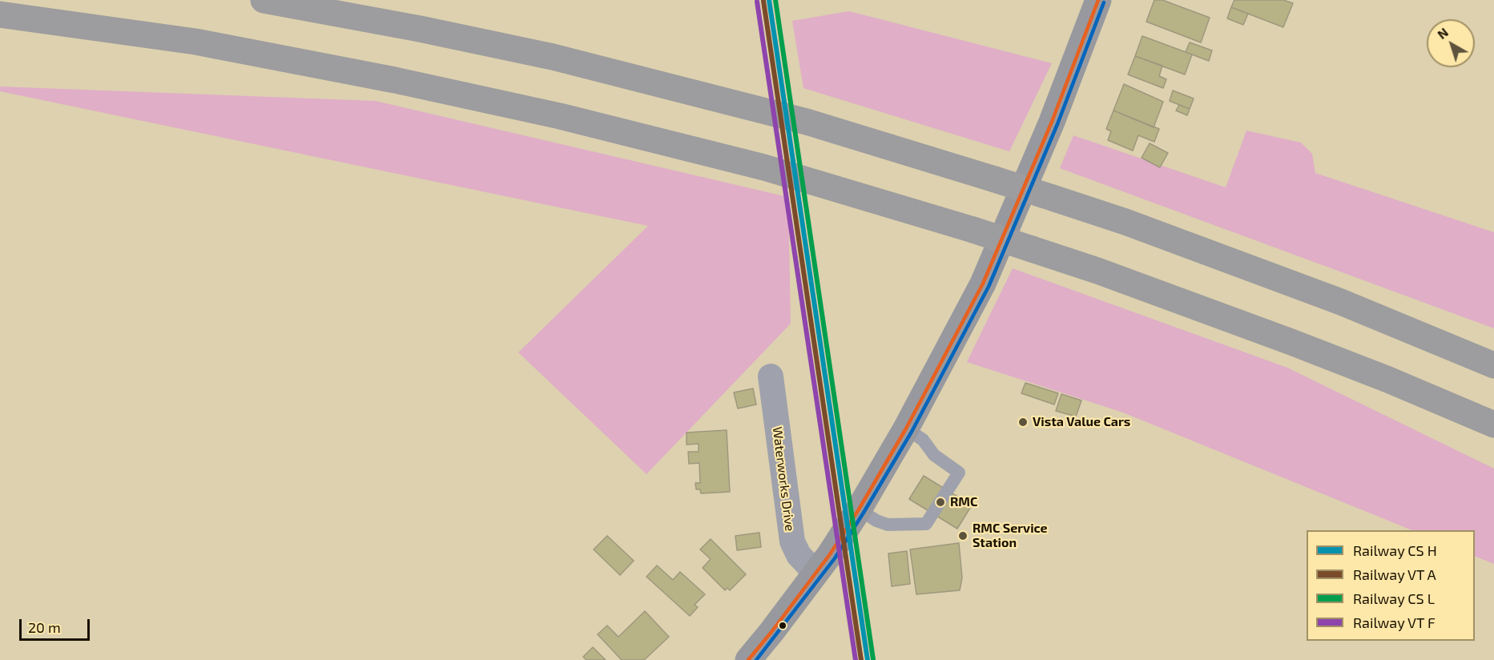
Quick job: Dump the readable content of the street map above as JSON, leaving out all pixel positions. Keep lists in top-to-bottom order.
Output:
{
  "streets": {
    "street": ["Waterworks Drive"]
  },
  "places": ["Vista Value Cars", "RMC", "RMC Service Station"],
  "legend": [
    "Railway CS H",
    "Railway VT A",
    "Railway CS L",
    "Railway VT F"
  ],
  "scale_bar": "20 m",
  "north": "top left"
}
